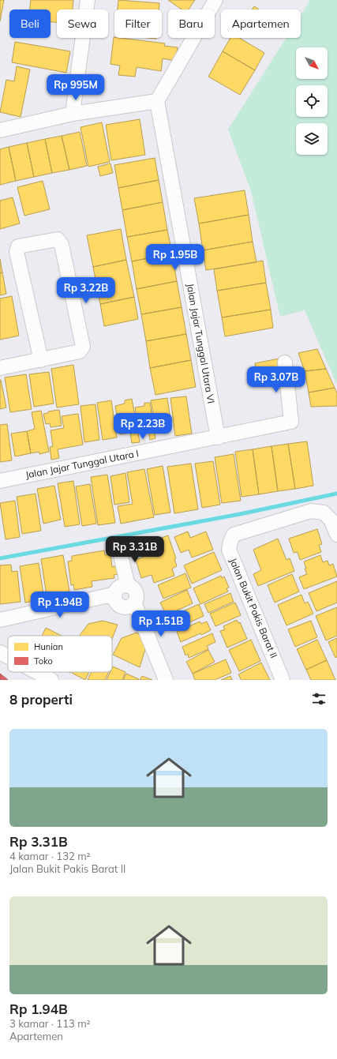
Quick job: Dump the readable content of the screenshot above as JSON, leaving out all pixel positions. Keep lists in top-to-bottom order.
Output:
{
  "streets": {
    "street": ["Jalan Jajar Tunggal Utara VI", "Jalan Jajar Tunggal Utara I", "Jalan Bukit Pakis Barat II"]
  },
  "crossings": [
    ["Jalan Jajar Tunggal Utara VI", "Jalan Jajar Tunggal Utara I"]
  ],
  "legend": ["Hunian", "Toko"],
  "north": "bottom right",
  "page": {
    "chip": [
      "Beli",
      "Sewa",
      "Filter",
      "Baru",
      "Apartemen"
    ],
    "price": [
      "Rp 995M",
      "Rp 1.95B",
      "Rp 3.22B",
      "Rp 3.07B",
      "Rp 2.23B",
      "Rp 3.31B",
      "Rp 1.94B",
      "Rp 1.51B"
    ],
    "heading": "8 properti",
    "list": [
      {
        "name": "Rp 3.31B",
        "note": "4 kamar · 132 m² · Jalan Bukit Pakis Barat II"
      },
      {
        "name": "Rp 1.94B",
        "note": "3 kamar · 113 m² · Apartemen"
      }
    ]
  }
}
